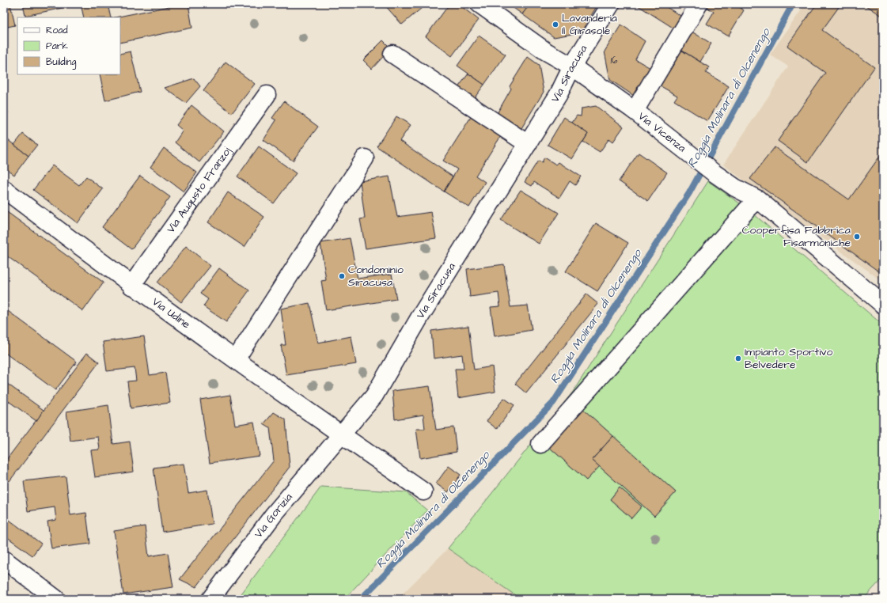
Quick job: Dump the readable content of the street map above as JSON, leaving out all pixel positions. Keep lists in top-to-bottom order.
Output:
{
  "streets": {
    "street": [
      "Via Siracusa",
      "Via Vicenza",
      "Via Augusto Franzoj",
      "Via Udine",
      "Via Gorizia"
    ]
  },
  "crossings": [
    ["Via Siracusa", "Via Vicenza"],
    ["Via Siracusa", "Via Udine"],
    ["Via Siracusa", "Via Gorizia"],
    ["Via Augusto Franzoj", "Via Udine"],
    ["Via Udine", "Via Gorizia"]
  ],
  "water": ["Roggia Molinara di Olcenengo"],
  "places": [
    "Lavanderia Il Girasole",
    "Cooperfisa Fabbrica Fisarmoniche",
    "Condominio Siracusa",
    "Impianto Sportivo Belvedere"
  ],
  "house_numbers": ["16"],
  "legend": ["Road", "Park", "Building"]
}
